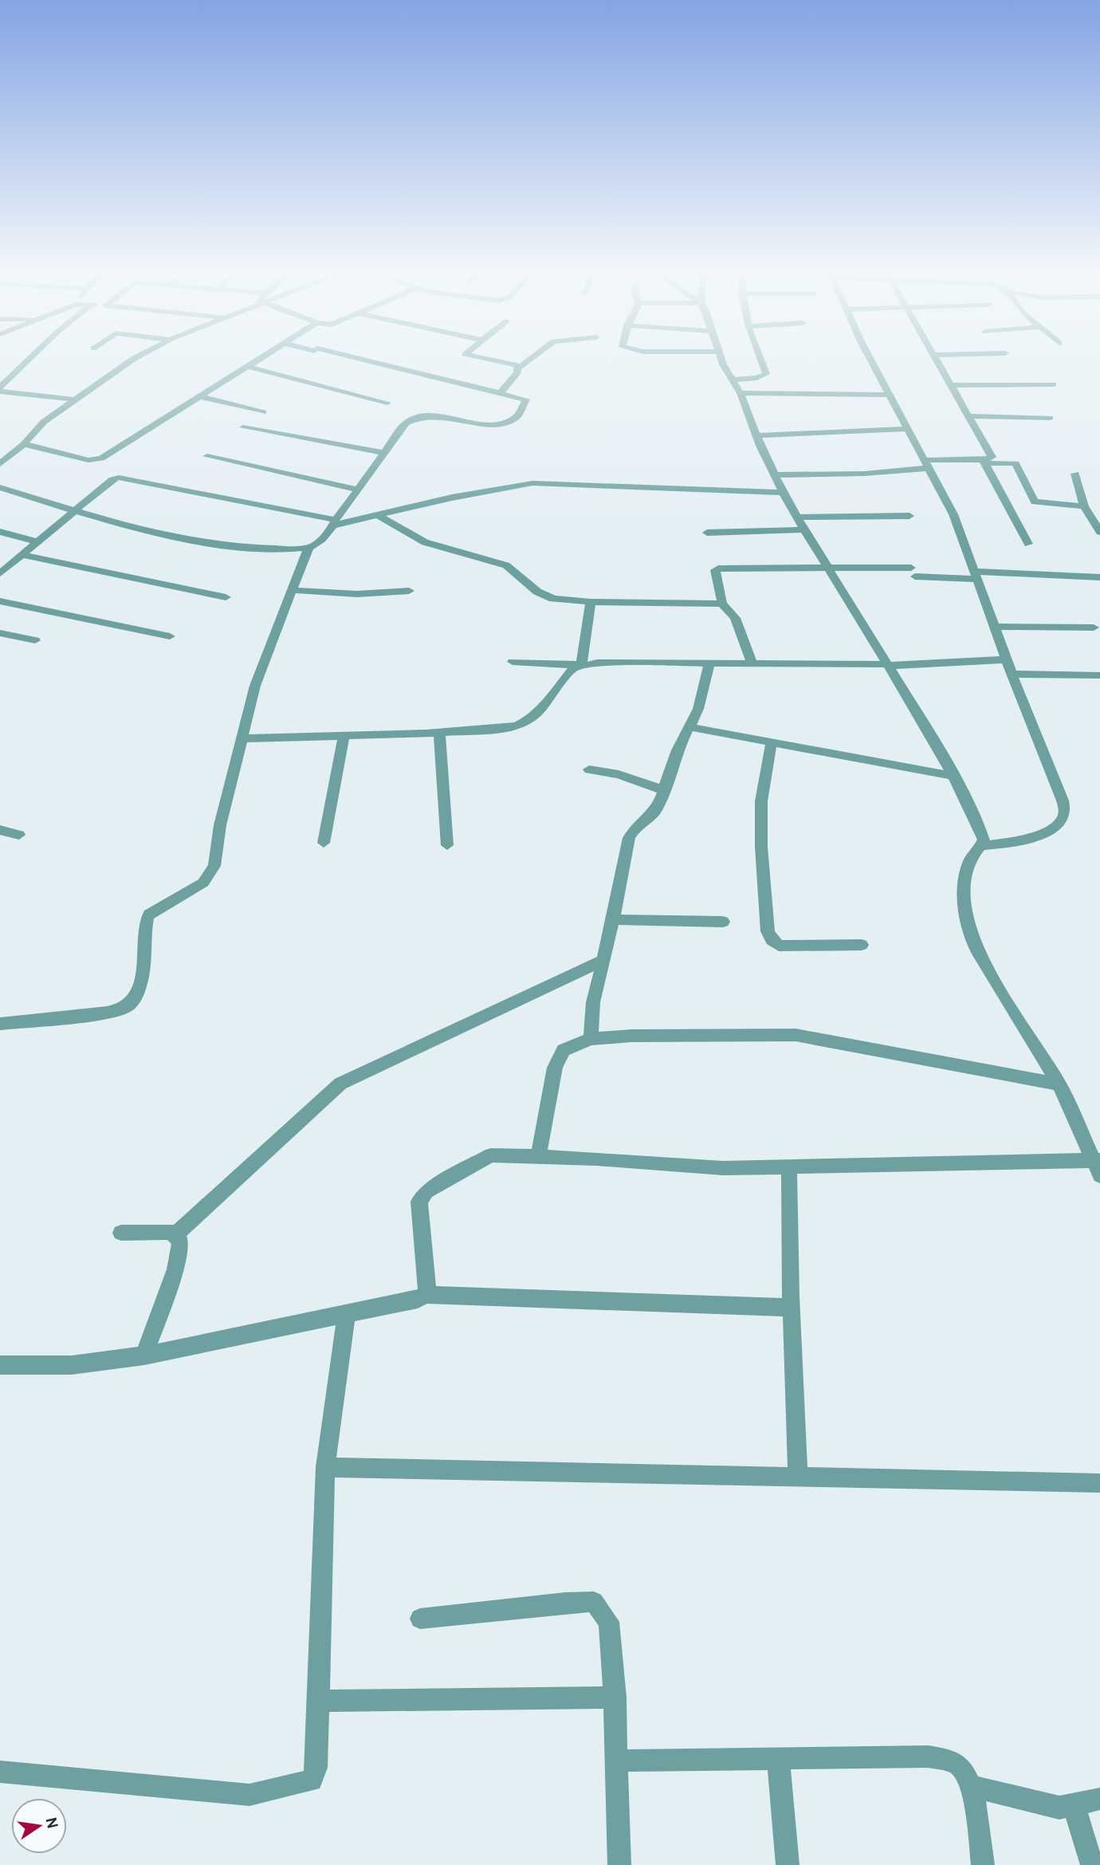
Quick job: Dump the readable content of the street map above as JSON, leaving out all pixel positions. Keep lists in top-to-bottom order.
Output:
{
  "north": "right"
}
